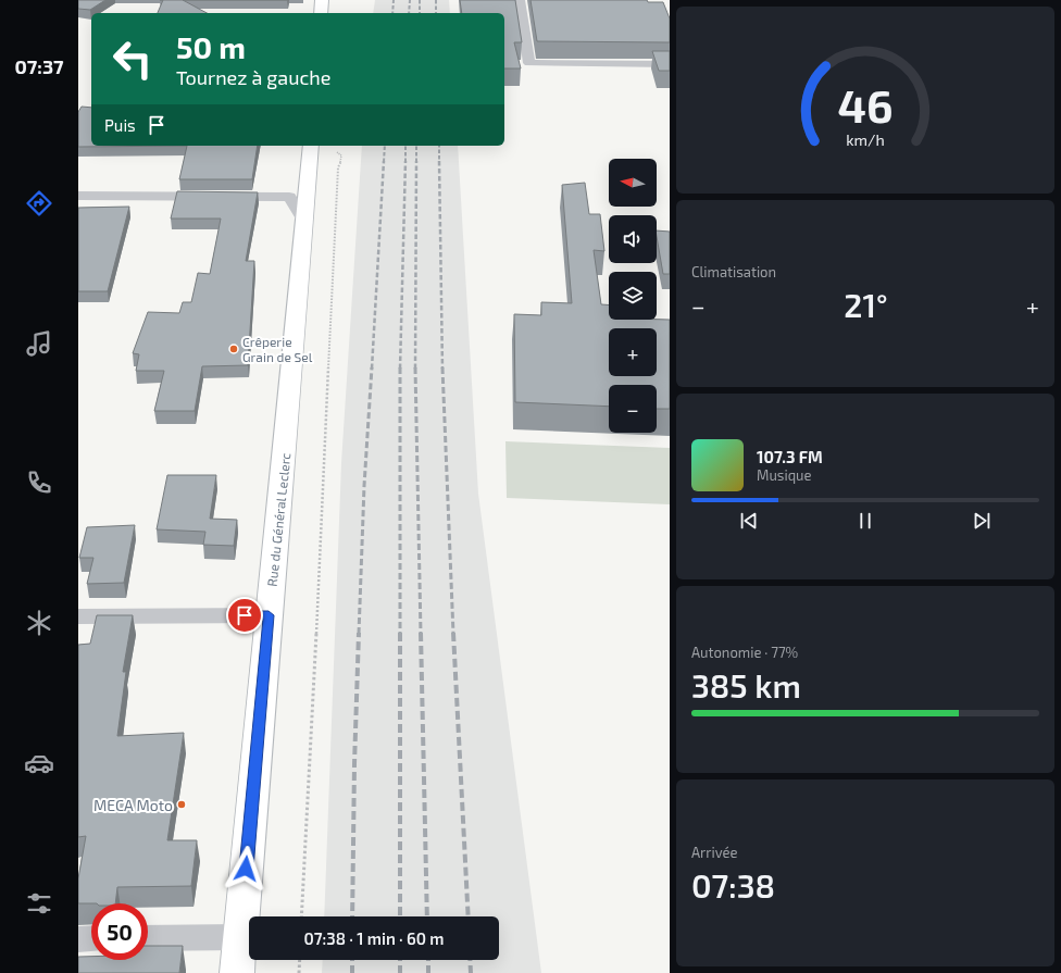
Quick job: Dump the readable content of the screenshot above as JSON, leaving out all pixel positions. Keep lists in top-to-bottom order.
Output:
{
  "streets": {
    "main road": ["Rue du Général Leclerc"]
  },
  "places": ["Crêperie Grain de Sel", "MECA Moto"],
  "north": "left",
  "page": {
    "tabs": "07:37",
    "turn": ["50 m", "Tournez à gauche"],
    "then": "Puis",
    "map_buttons": ["+", "−"],
    "tile": [
      "Climatisation",
      ["Autonomie · 77%", "385 km"],
      ["Arrivée", "07:38"]
    ],
    "heat": ["−", "21°", "+"],
    "song": ["107.3 FM", "Musique"],
    "limit": "50",
    "trip": "07:38 · 1 min · 60 m",
    "gauge": ["46", "km/h"]
  }
}
